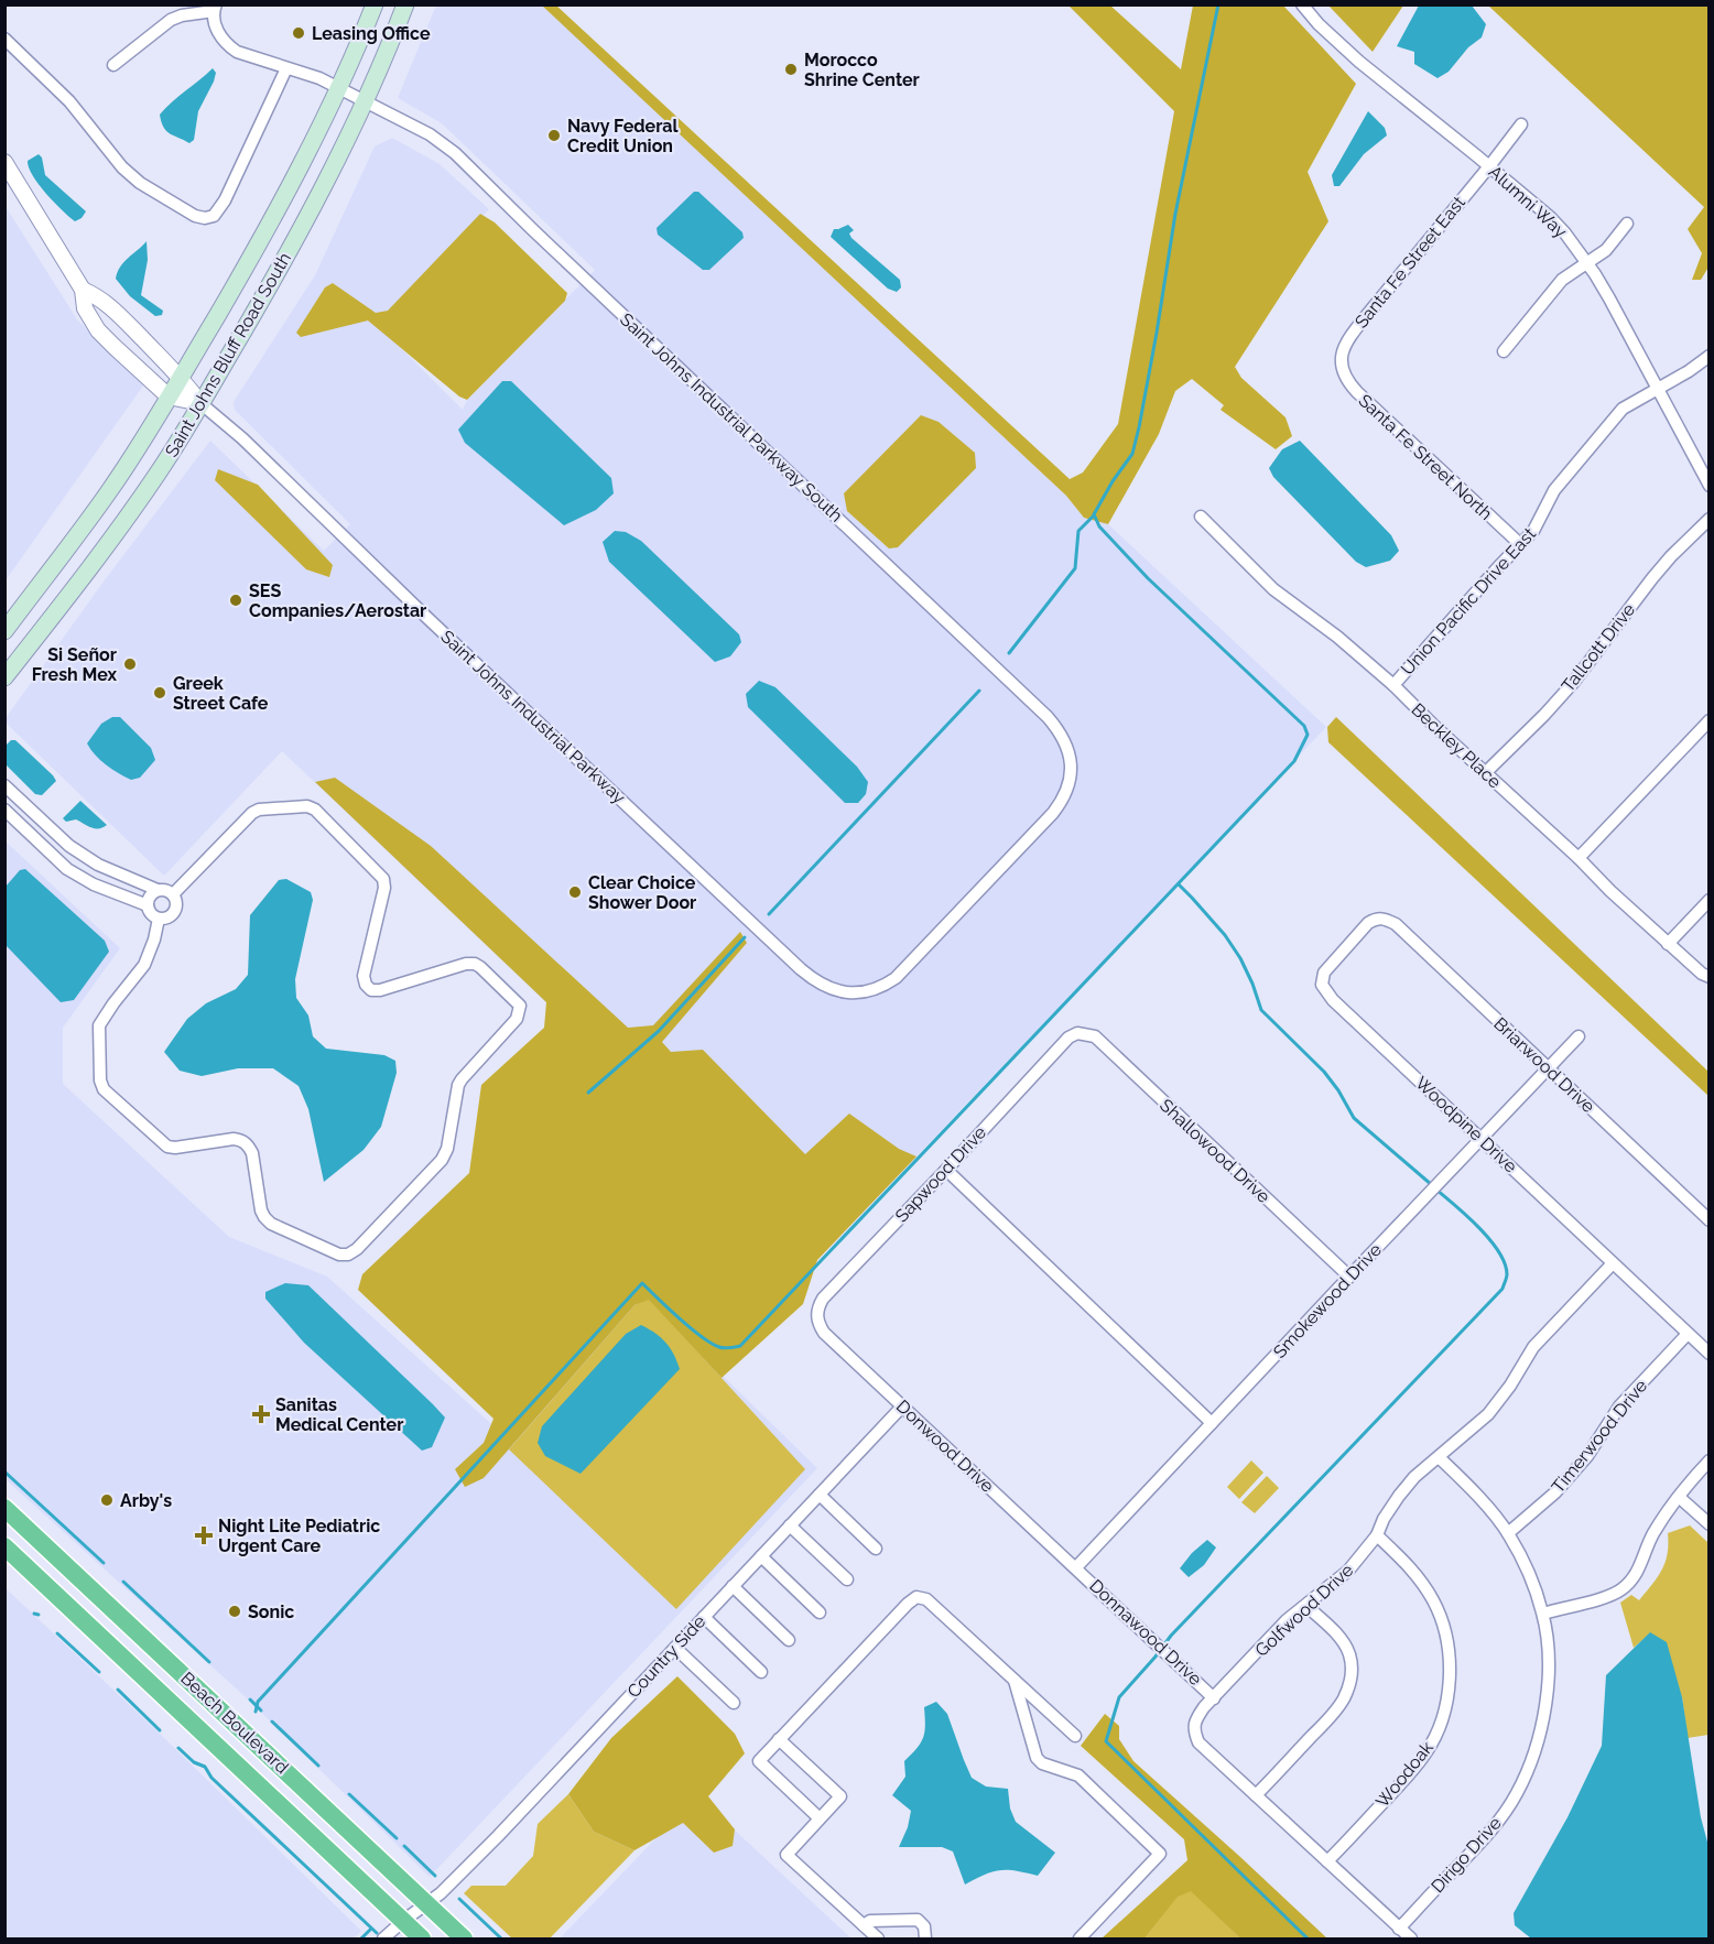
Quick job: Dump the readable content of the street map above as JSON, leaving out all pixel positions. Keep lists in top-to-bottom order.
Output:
{
  "streets": {
    "highway": ["Beach Boulevard"],
    "main road": ["Saint Johns Bluff Road South"],
    "street": [
      "Alumni Way",
      "Santa Fe Street East",
      "Saint Johns Industrial Parkway South",
      "Santa Fe Street North",
      "Union Pacific Drive East",
      "Tallcott Drive",
      "Saint Johns Industrial Parkway",
      "Beckley Place",
      "Briarwood Drive",
      "Woodpine Drive",
      "Shallowood Drive",
      "Sapwood Drive",
      "Smokewood Drive",
      "Timerwood Drive",
      "Donwood Drive",
      "Golfwood Drive",
      "Donnawood Drive",
      "Country Side",
      "Woodoak",
      "Dirigo Drive"
    ]
  },
  "crossings": [
    ["Alumni Way", "Santa Fe Street East"],
    ["Alumni Way", "Union Pacific Drive East"],
    ["Santa Fe Street East", "Santa Fe Street North"],
    ["Saint Johns Bluff Road South", "Saint Johns Industrial Parkway South"],
    ["Saint Johns Bluff Road South", "Saint Johns Industrial Parkway"],
    ["Saint Johns Industrial Parkway South", "Saint Johns Industrial Parkway"],
    ["Santa Fe Street North", "Union Pacific Drive East"],
    ["Union Pacific Drive East", "Beckley Place"],
    ["Tallcott Drive", "Beckley Place"],
    ["Briarwood Drive", "Woodpine Drive"],
    ["Briarwood Drive", "Smokewood Drive"],
    ["Woodpine Drive", "Smokewood Drive"],
    ["Woodpine Drive", "Timerwood Drive"],
    ["Woodpine Drive", "Golfwood Drive"],
    ["Shallowood Drive", "Sapwood Drive"],
    ["Shallowood Drive", "Smokewood Drive"],
    ["Sapwood Drive", "Donwood Drive"],
    ["Smokewood Drive", "Donwood Drive"],
    ["Smokewood Drive", "Donnawood Drive"],
    ["Timerwood Drive", "Dirigo Drive"],
    ["Donwood Drive", "Donnawood Drive"],
    ["Donwood Drive", "Country Side"],
    ["Golfwood Drive", "Donnawood Drive"],
    ["Golfwood Drive", "Woodoak"],
    ["Golfwood Drive", "Dirigo Drive"],
    ["Country Side", "Beach Boulevard"]
  ],
  "places": {
    "other": [
      "Leasing Office",
      "Morocco Shrine Center",
      "Navy Federal Credit Union",
      "SES Companies/Aerostar",
      "Si Señor Fresh Mex",
      "Greek Street Cafe",
      "Clear Choice Shower Door",
      "Arby's",
      "Sonic"
    ],
    "health": ["Sanitas Medical Center", "Night Lite Pediatric Urgent Care"]
  }
}
